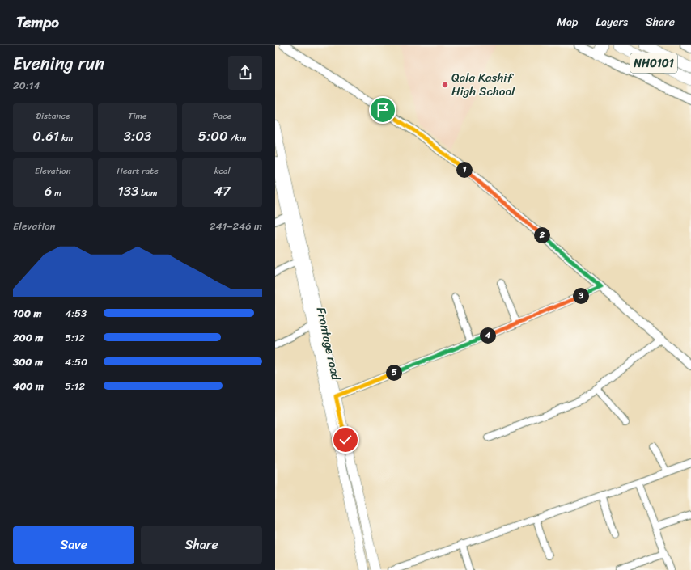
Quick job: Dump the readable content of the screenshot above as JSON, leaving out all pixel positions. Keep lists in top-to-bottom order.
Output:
{
  "streets": {
    "highway": ["NH0101"],
    "main road": ["Frontage road"]
  },
  "places": ["Qala Kashif High School"],
  "page": {
    "header": "Tempo",
    "nav": ["Map", "Layers", "Share"],
    "heading": ["Evening run", "20:14"],
    "stats": [
      ["Distance", "0.61 km"],
      ["Time", "3:03"],
      ["Pace", "5:00 /km"],
      ["Elevation", "6 m"],
      ["Heart rate", "133 bpm"],
      ["kcal", "47"]
    ],
    "pins": [
      "1",
      "2",
      "3",
      "4",
      "5"
    ],
    "chart": ["Elevation", "241–246 m"],
    "list": [
      {
        "name": "100 m",
        "note": "4:53"
      },
      {
        "name": "200 m",
        "note": "5:12"
      },
      {
        "name": "300 m",
        "note": "4:50"
      },
      {
        "name": "400 m",
        "note": "5:12"
      }
    ],
    "buttons": ["Save", "Share"]
  }
}
